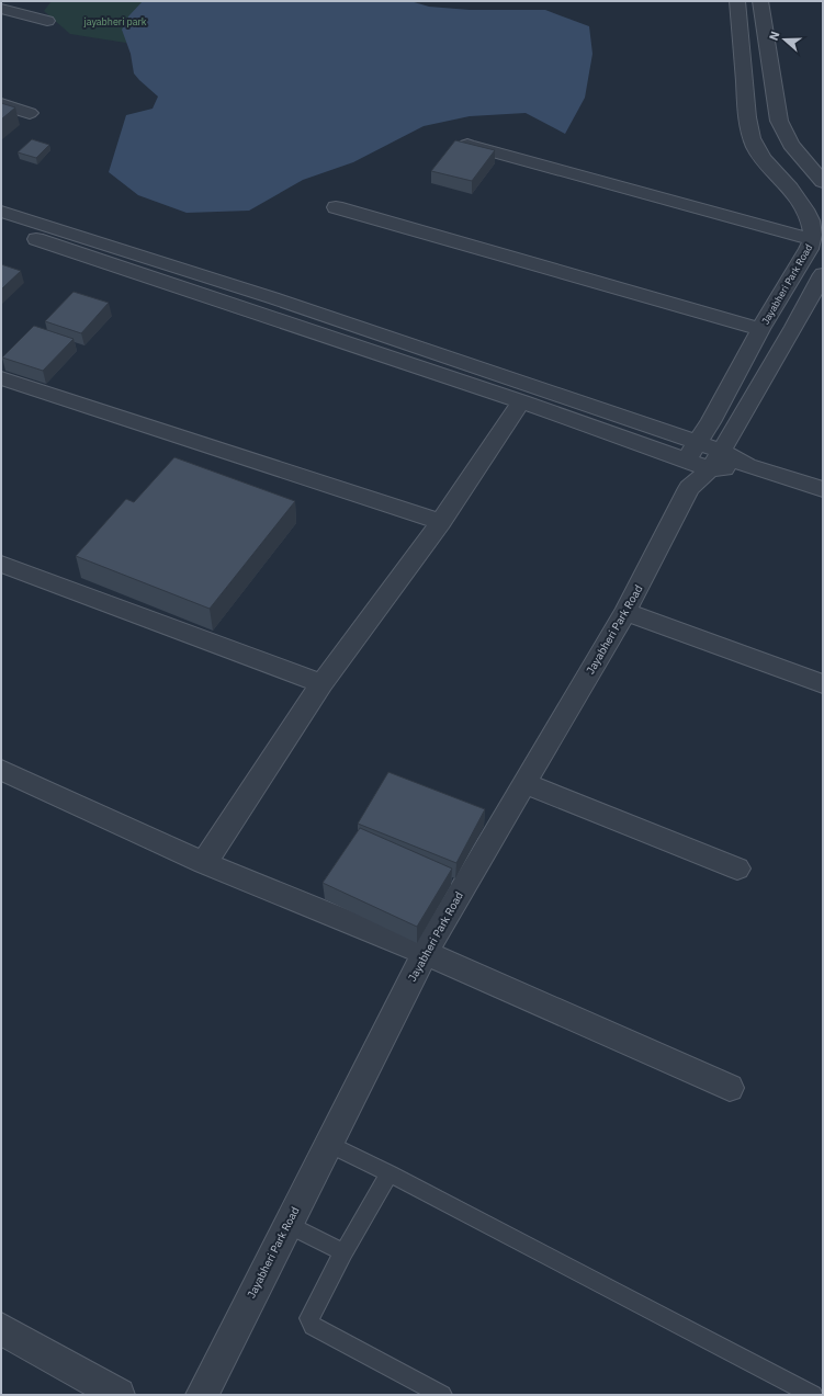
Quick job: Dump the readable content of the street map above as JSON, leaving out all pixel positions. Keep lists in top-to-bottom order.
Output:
{
  "streets": {
    "street": ["Jayabheri Park Road"]
  },
  "parks": ["jayabheri park"],
  "north": "left"
}
